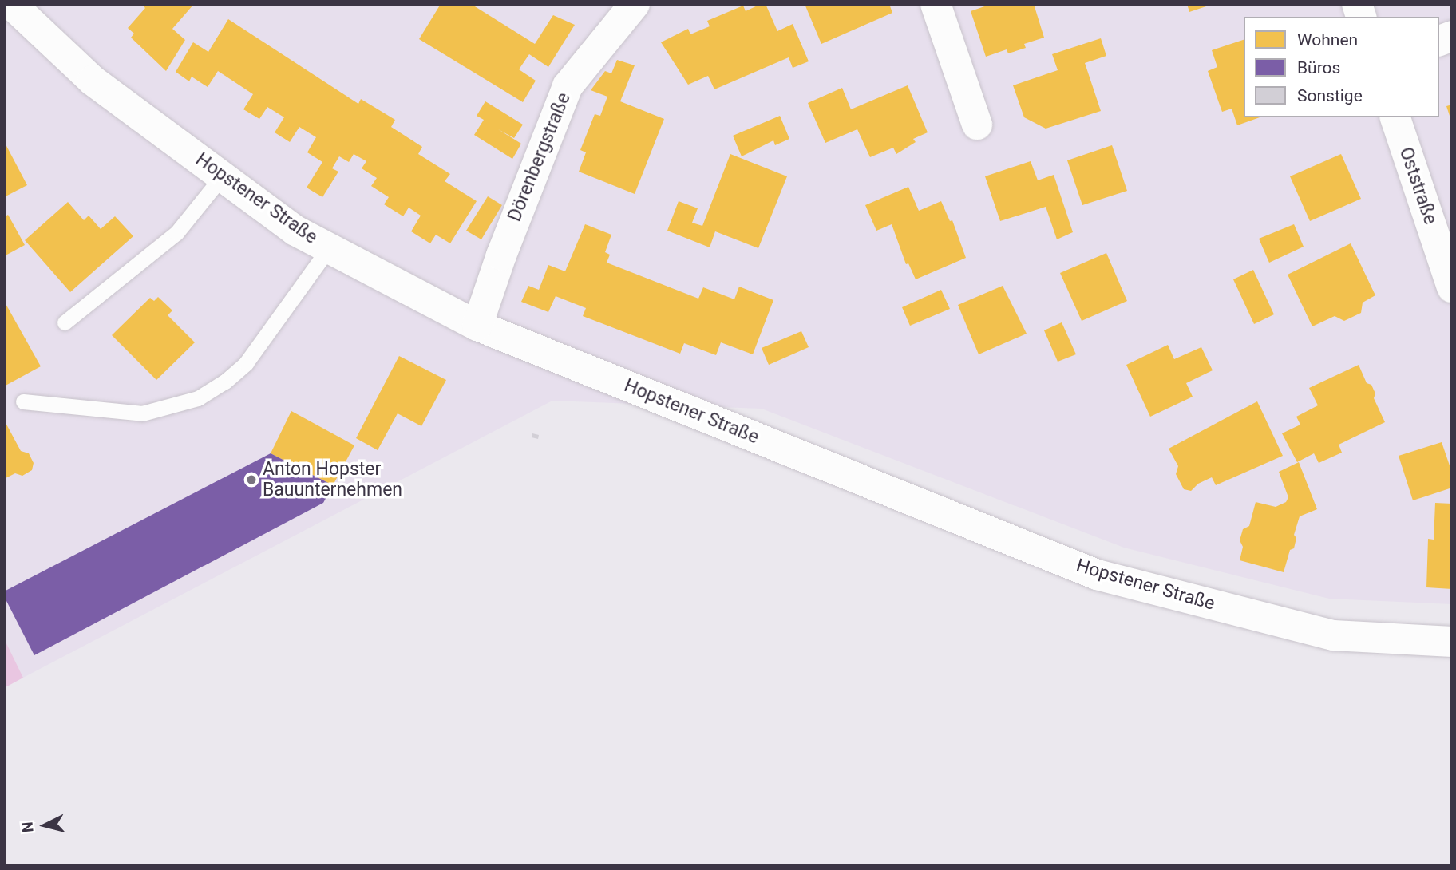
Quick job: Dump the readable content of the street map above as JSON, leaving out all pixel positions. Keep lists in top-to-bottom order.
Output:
{
  "streets": {
    "street": ["Dörenbergstraße", "Oststraße", "Hopstener Straße"]
  },
  "crossings": [
    ["Dörenbergstraße", "Hopstener Straße"]
  ],
  "places": ["Anton Hopster Bauunternehmen"],
  "legend": ["Wohnen", "Büros", "Sonstige"],
  "north": "left"
}
